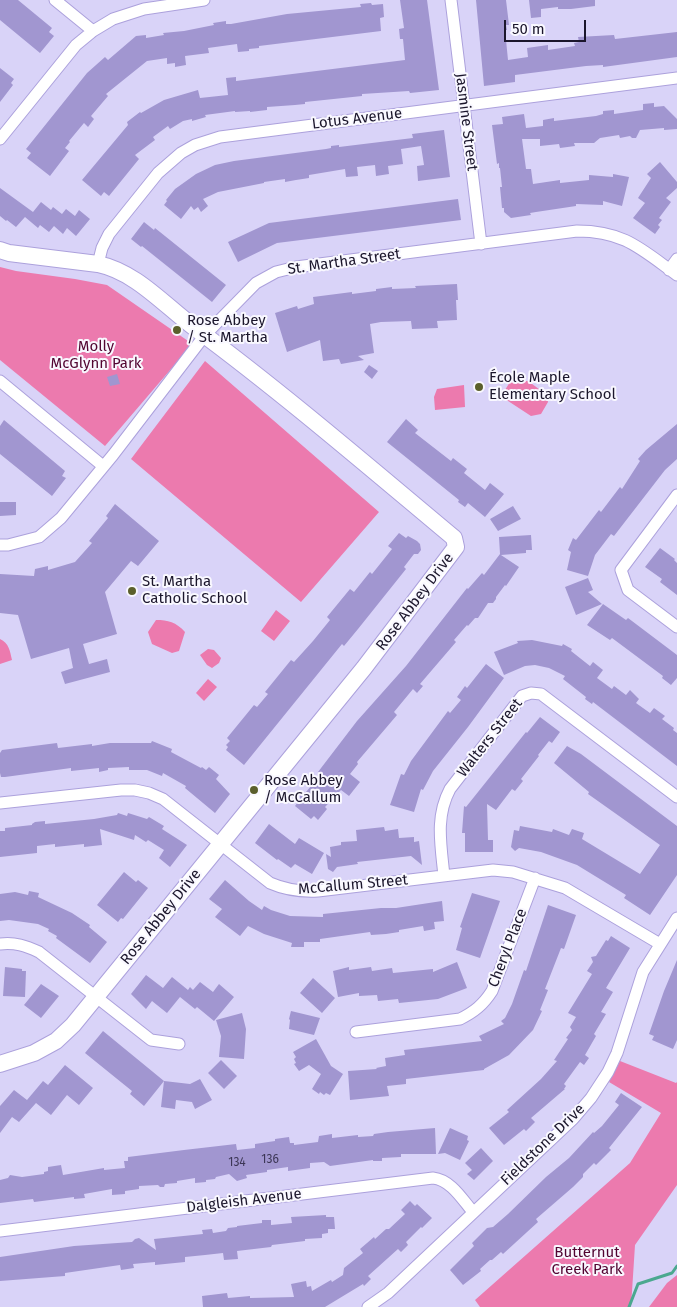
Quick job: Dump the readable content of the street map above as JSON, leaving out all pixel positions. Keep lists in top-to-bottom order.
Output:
{
  "streets": {
    "street": [
      "Lotus Avenue",
      "Jasmine Street",
      "St. Martha Street",
      "Rose Abbey Drive",
      "Walters Street",
      "McCallum Street",
      "Cheryl Place",
      "Fieldstone Drive",
      "Dalgleish Avenue"
    ]
  },
  "crossings": [
    ["Lotus Avenue", "Jasmine Street"],
    ["Lotus Avenue", "Rose Abbey Drive"],
    ["Jasmine Street", "St. Martha Street"],
    ["St. Martha Street", "Rose Abbey Drive"],
    ["Rose Abbey Drive", "McCallum Street"],
    ["Walters Street", "McCallum Street"],
    ["McCallum Street", "Cheryl Place"],
    ["McCallum Street", "Fieldstone Drive"],
    ["Fieldstone Drive", "Dalgleish Avenue"]
  ],
  "parks": ["Molly McGlynn Park", "Butternut Creek Park"],
  "places": [
    "Rose Abbey / St. Martha",
    "École Maple Elementary School",
    "St. Martha Catholic School",
    "Rose Abbey / McCallum"
  ],
  "house_numbers": ["136", "134"],
  "scale_bar": "50 m"
}
